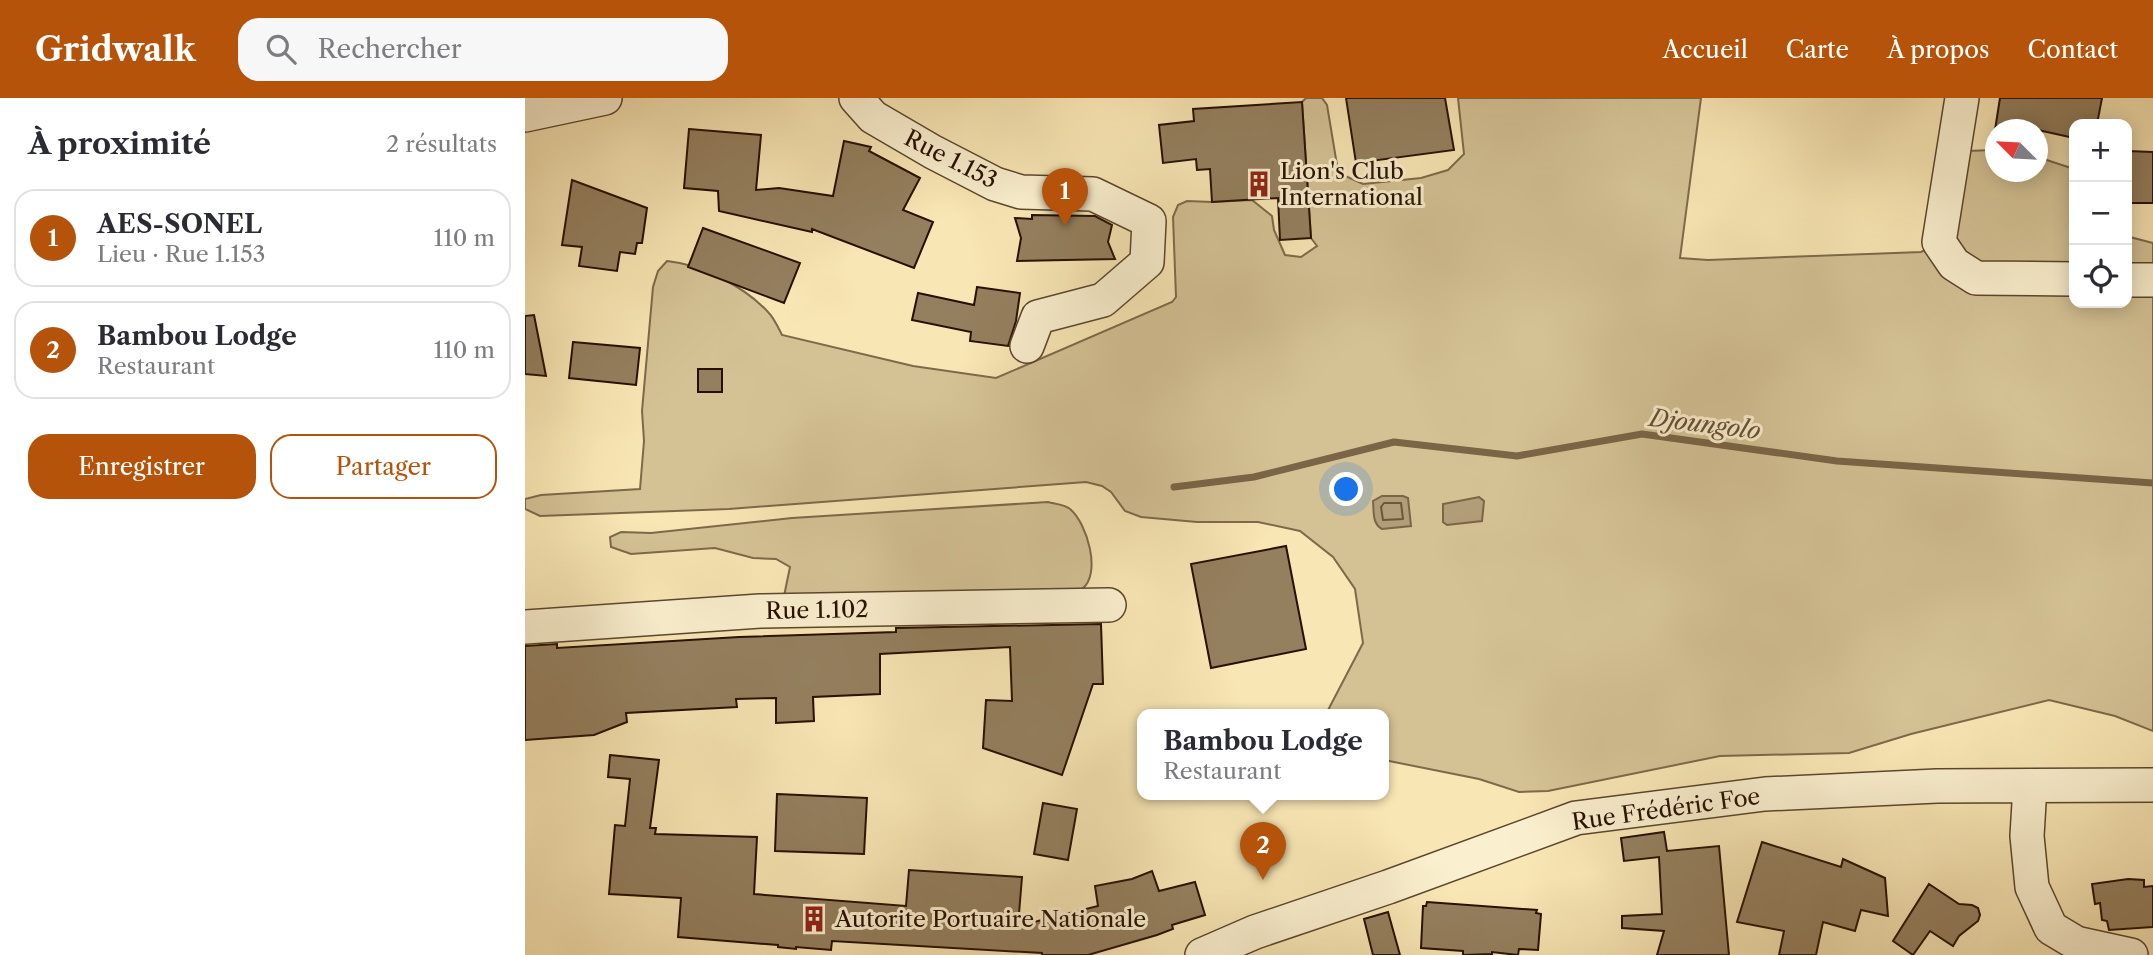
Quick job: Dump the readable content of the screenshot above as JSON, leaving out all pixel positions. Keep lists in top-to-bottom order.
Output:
{
  "streets": {
    "street": ["Rue 1.153", "Rue 1.102", "Rue Frédéric Foe"]
  },
  "water": ["Djoungolo"],
  "places": {
    "building": ["Lion's Club International", "Autorite Portuaire Nationale"]
  },
  "north": "top left",
  "page": {
    "header": "Gridwalk",
    "search": "Rechercher",
    "nav": [
      "Accueil",
      "Carte",
      "À propos",
      "Contact"
    ],
    "heading": ["À proximité", "2 résultats"],
    "map_buttons": ["+", "−"],
    "pins": ["1", "2"],
    "list": [
      {
        "mark": "1",
        "name": "AES-SONEL",
        "note": "Lieu · Rue 1.153",
        "value": "110 m"
      },
      {
        "mark": "2",
        "name": "Bambou Lodge",
        "note": "Restaurant",
        "value": "110 m"
      }
    ],
    "buttons": ["Enregistrer", "Partager"],
    "popup": ["Bambou Lodge", "Restaurant"]
  }
}
